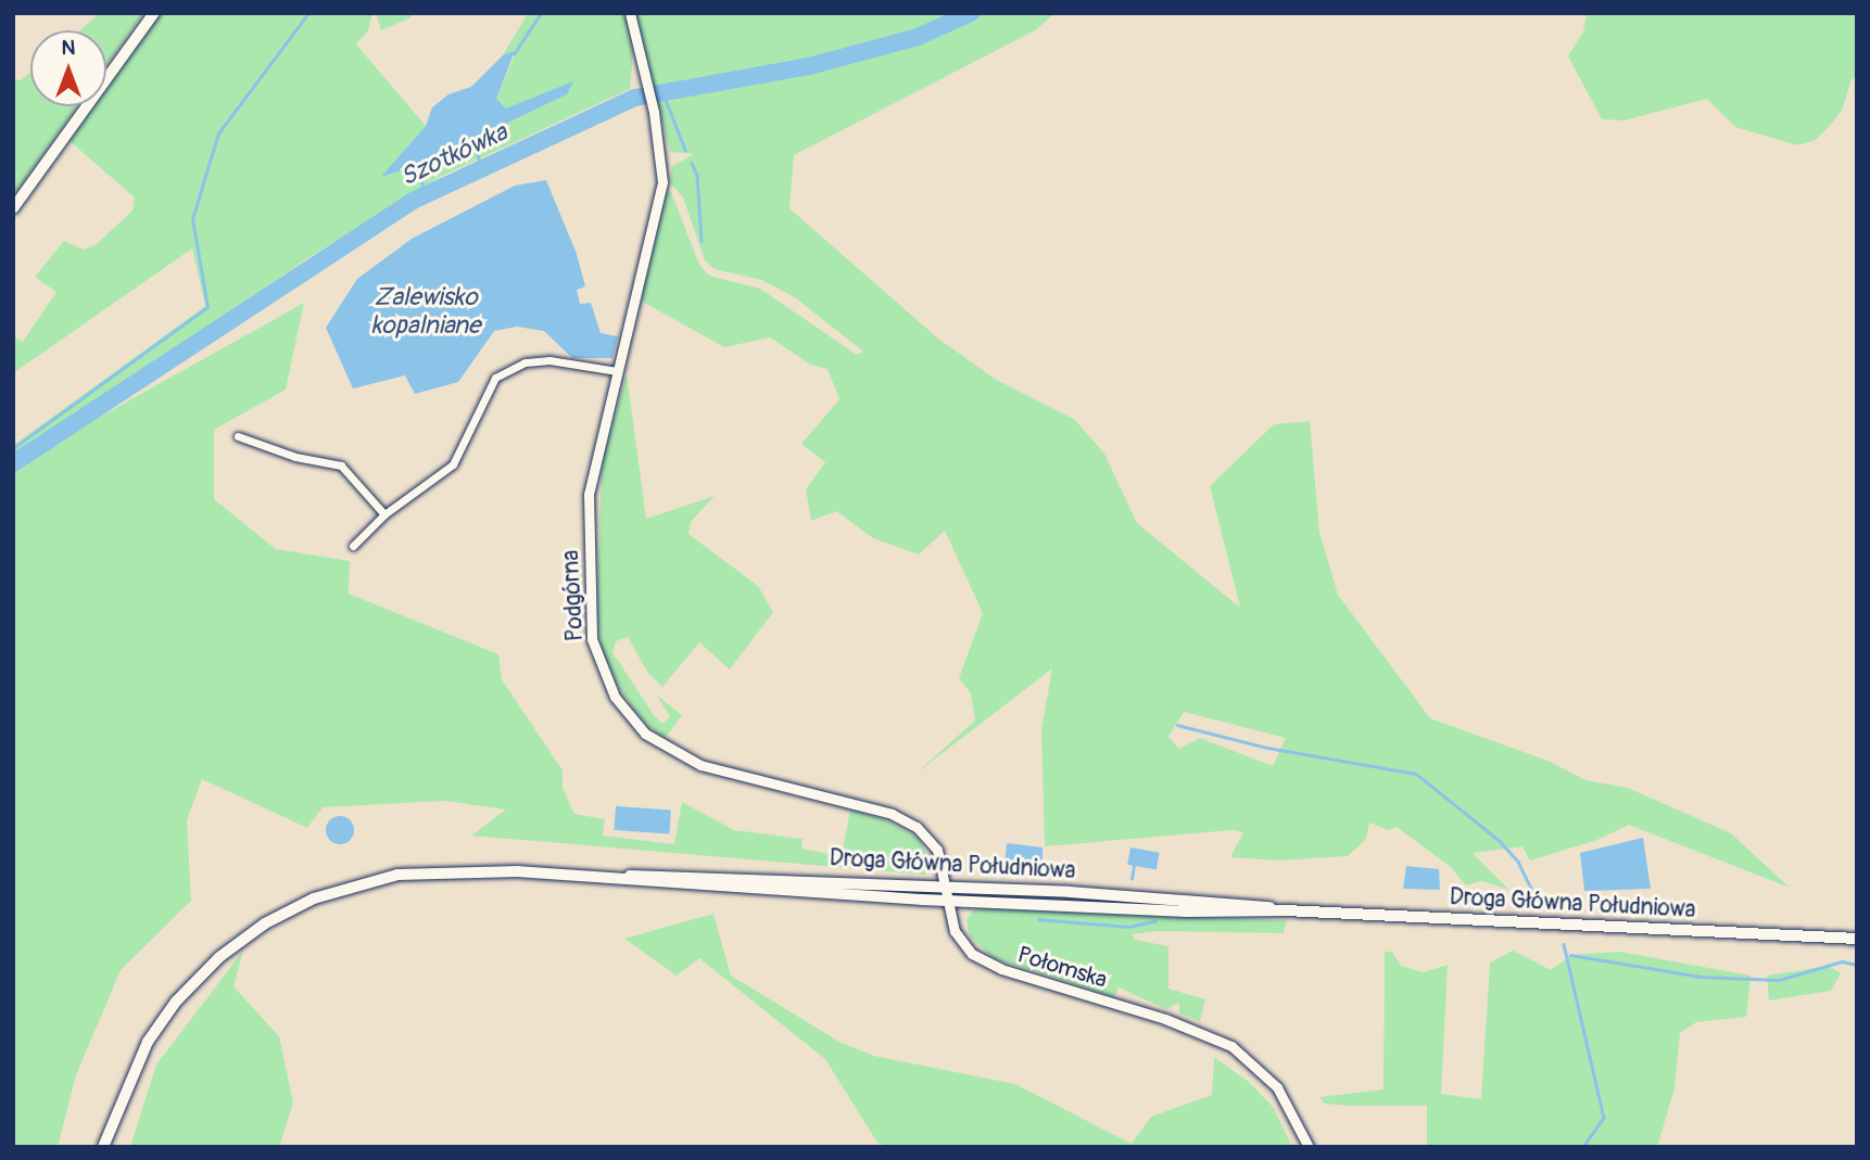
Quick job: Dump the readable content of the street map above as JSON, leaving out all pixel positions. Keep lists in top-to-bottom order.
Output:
{
  "streets": {
    "main road": ["Droga Główna Południowa"],
    "street": ["Podgórna", "Połomska"]
  },
  "crossings": [
    ["Podgórna", "Połomska"],
    ["Droga Główna Południowa", "Połomska"]
  ],
  "water": ["Szotkówka", "Zalewisko kopalniane"],
  "north": "top"
}
